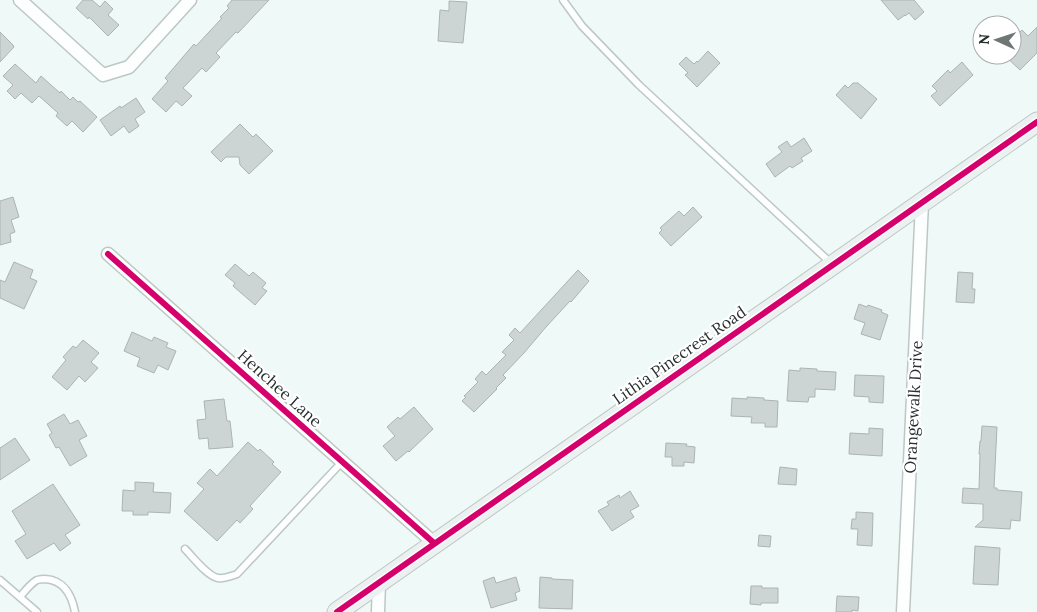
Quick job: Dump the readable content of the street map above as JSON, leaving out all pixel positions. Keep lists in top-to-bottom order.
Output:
{
  "streets": {
    "main road": ["Lithia Pinecrest Road"],
    "street": ["Henchee Lane", "Orangewalk Drive"]
  },
  "crossings": [
    ["Lithia Pinecrest Road", "Henchee Lane"],
    ["Lithia Pinecrest Road", "Orangewalk Drive"]
  ],
  "north": "left"
}
